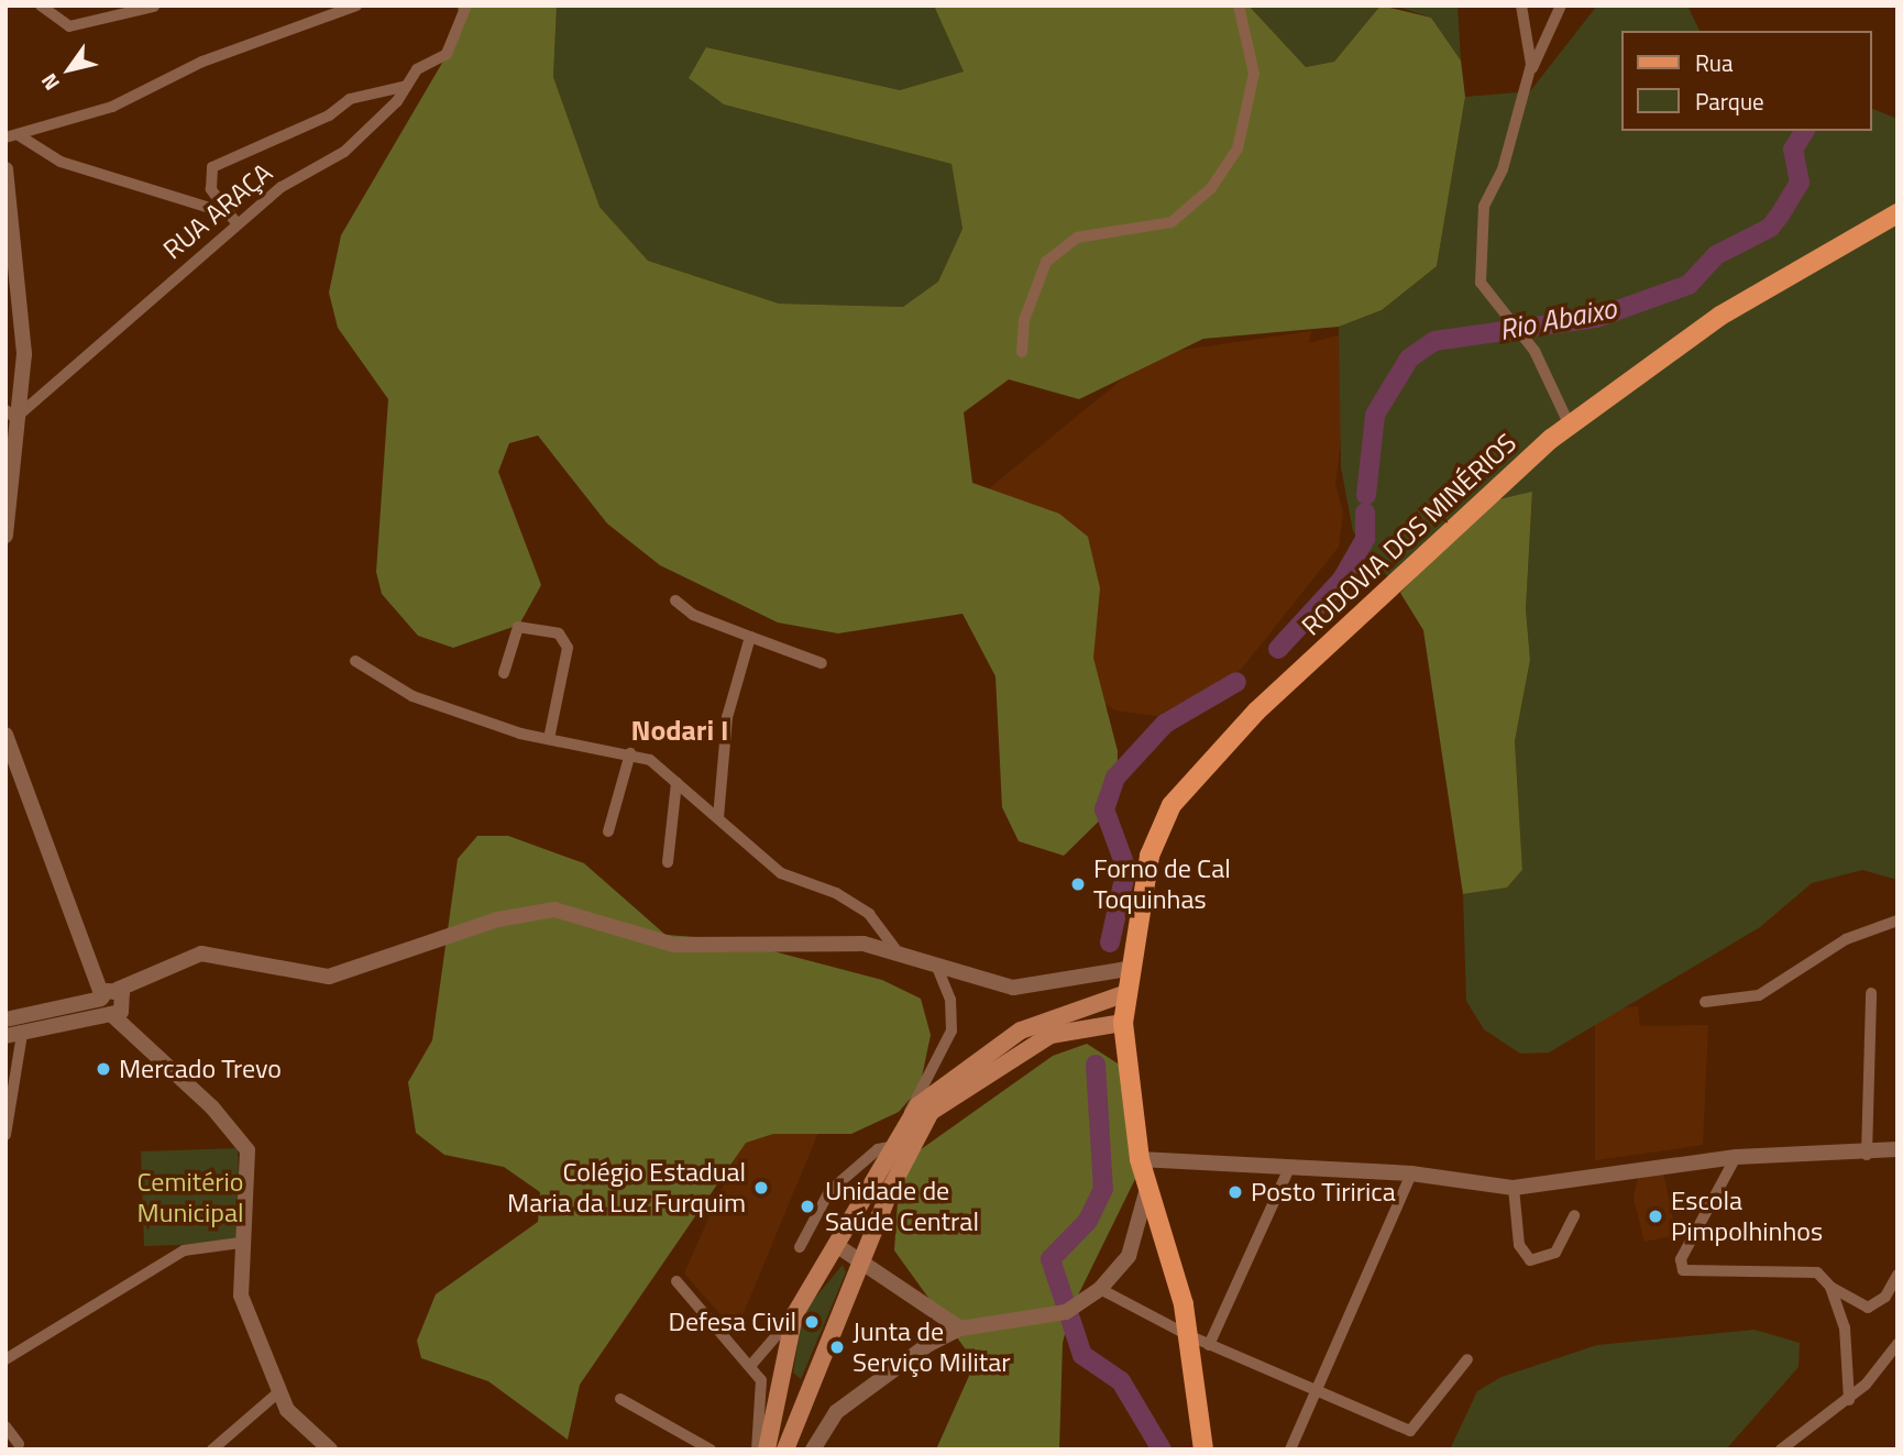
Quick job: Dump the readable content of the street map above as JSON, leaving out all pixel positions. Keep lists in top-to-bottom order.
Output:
{
  "streets": {
    "main road": ["RODOVIA DOS MINÉRIOS"],
    "street": ["RUA ARAÇA"]
  },
  "districts": ["Nodari I"],
  "water": ["Rio Abaixo"],
  "parks": ["Cemitério Municipal"],
  "places": [
    "Forno de Cal Toquinhas",
    "Mercado Trevo",
    "Colégio Estadual Maria da Luz Furquim",
    "Posto Tiririca",
    "Unidade de Saúde Central",
    "Escola Pimpolhinhos",
    "Defesa Civil",
    "Junta de Serviço Militar"
  ],
  "legend": ["Rua", "Parque"],
  "north": "bottom left"
}
